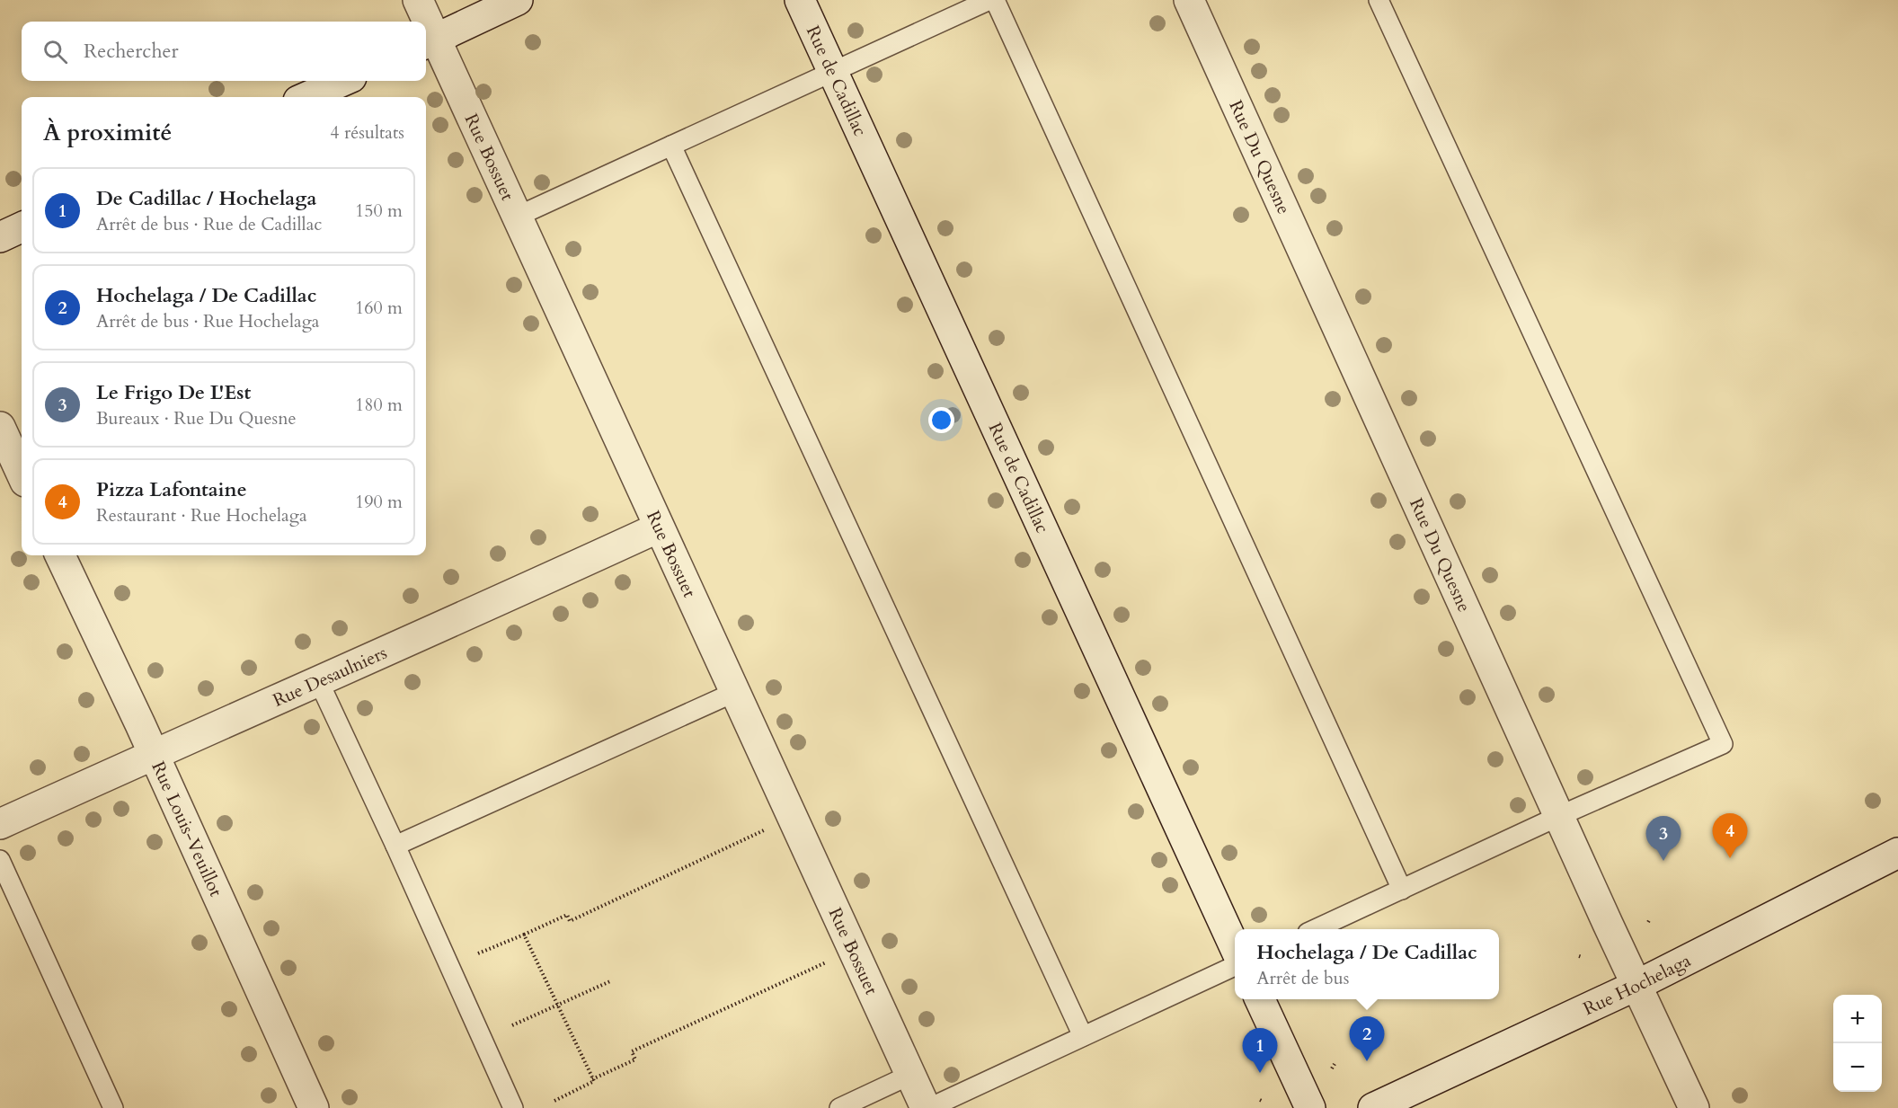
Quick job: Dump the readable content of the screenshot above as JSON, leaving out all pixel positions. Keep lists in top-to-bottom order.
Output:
{
  "streets": {
    "street": [
      "Rue de Cadillac",
      "Rue Du Quesne",
      "Rue Bossuet",
      "Rue Desaulniers",
      "Rue Louis-Veuillot",
      "Rue Hochelaga"
    ]
  },
  "crossings": [
    ["Rue Du Quesne", "Rue Hochelaga"],
    ["Rue Bossuet", "Rue Desaulniers"],
    ["Rue Desaulniers", "Rue Louis-Veuillot"]
  ],
  "page": {
    "search": "Rechercher",
    "heading": ["À proximité", "4 résultats"],
    "list": [
      {
        "mark": "1",
        "name": "De Cadillac / Hochelaga",
        "note": "Arrêt de bus · Rue de Cadillac",
        "value": "150 m"
      },
      {
        "mark": "2",
        "name": "Hochelaga / De Cadillac",
        "note": "Arrêt de bus · Rue Hochelaga",
        "value": "160 m"
      },
      {
        "mark": "3",
        "name": "Le Frigo De L'Est",
        "note": "Bureaux · Rue Du Quesne",
        "value": "180 m"
      },
      {
        "mark": "4",
        "name": "Pizza Lafontaine",
        "note": "Restaurant · Rue Hochelaga",
        "value": "190 m"
      }
    ],
    "pins": [
      "4",
      "3",
      "2",
      "1"
    ],
    "popup": ["Hochelaga / De Cadillac", "Arrêt de bus"],
    "map_buttons": ["+", "−"]
  }
}
